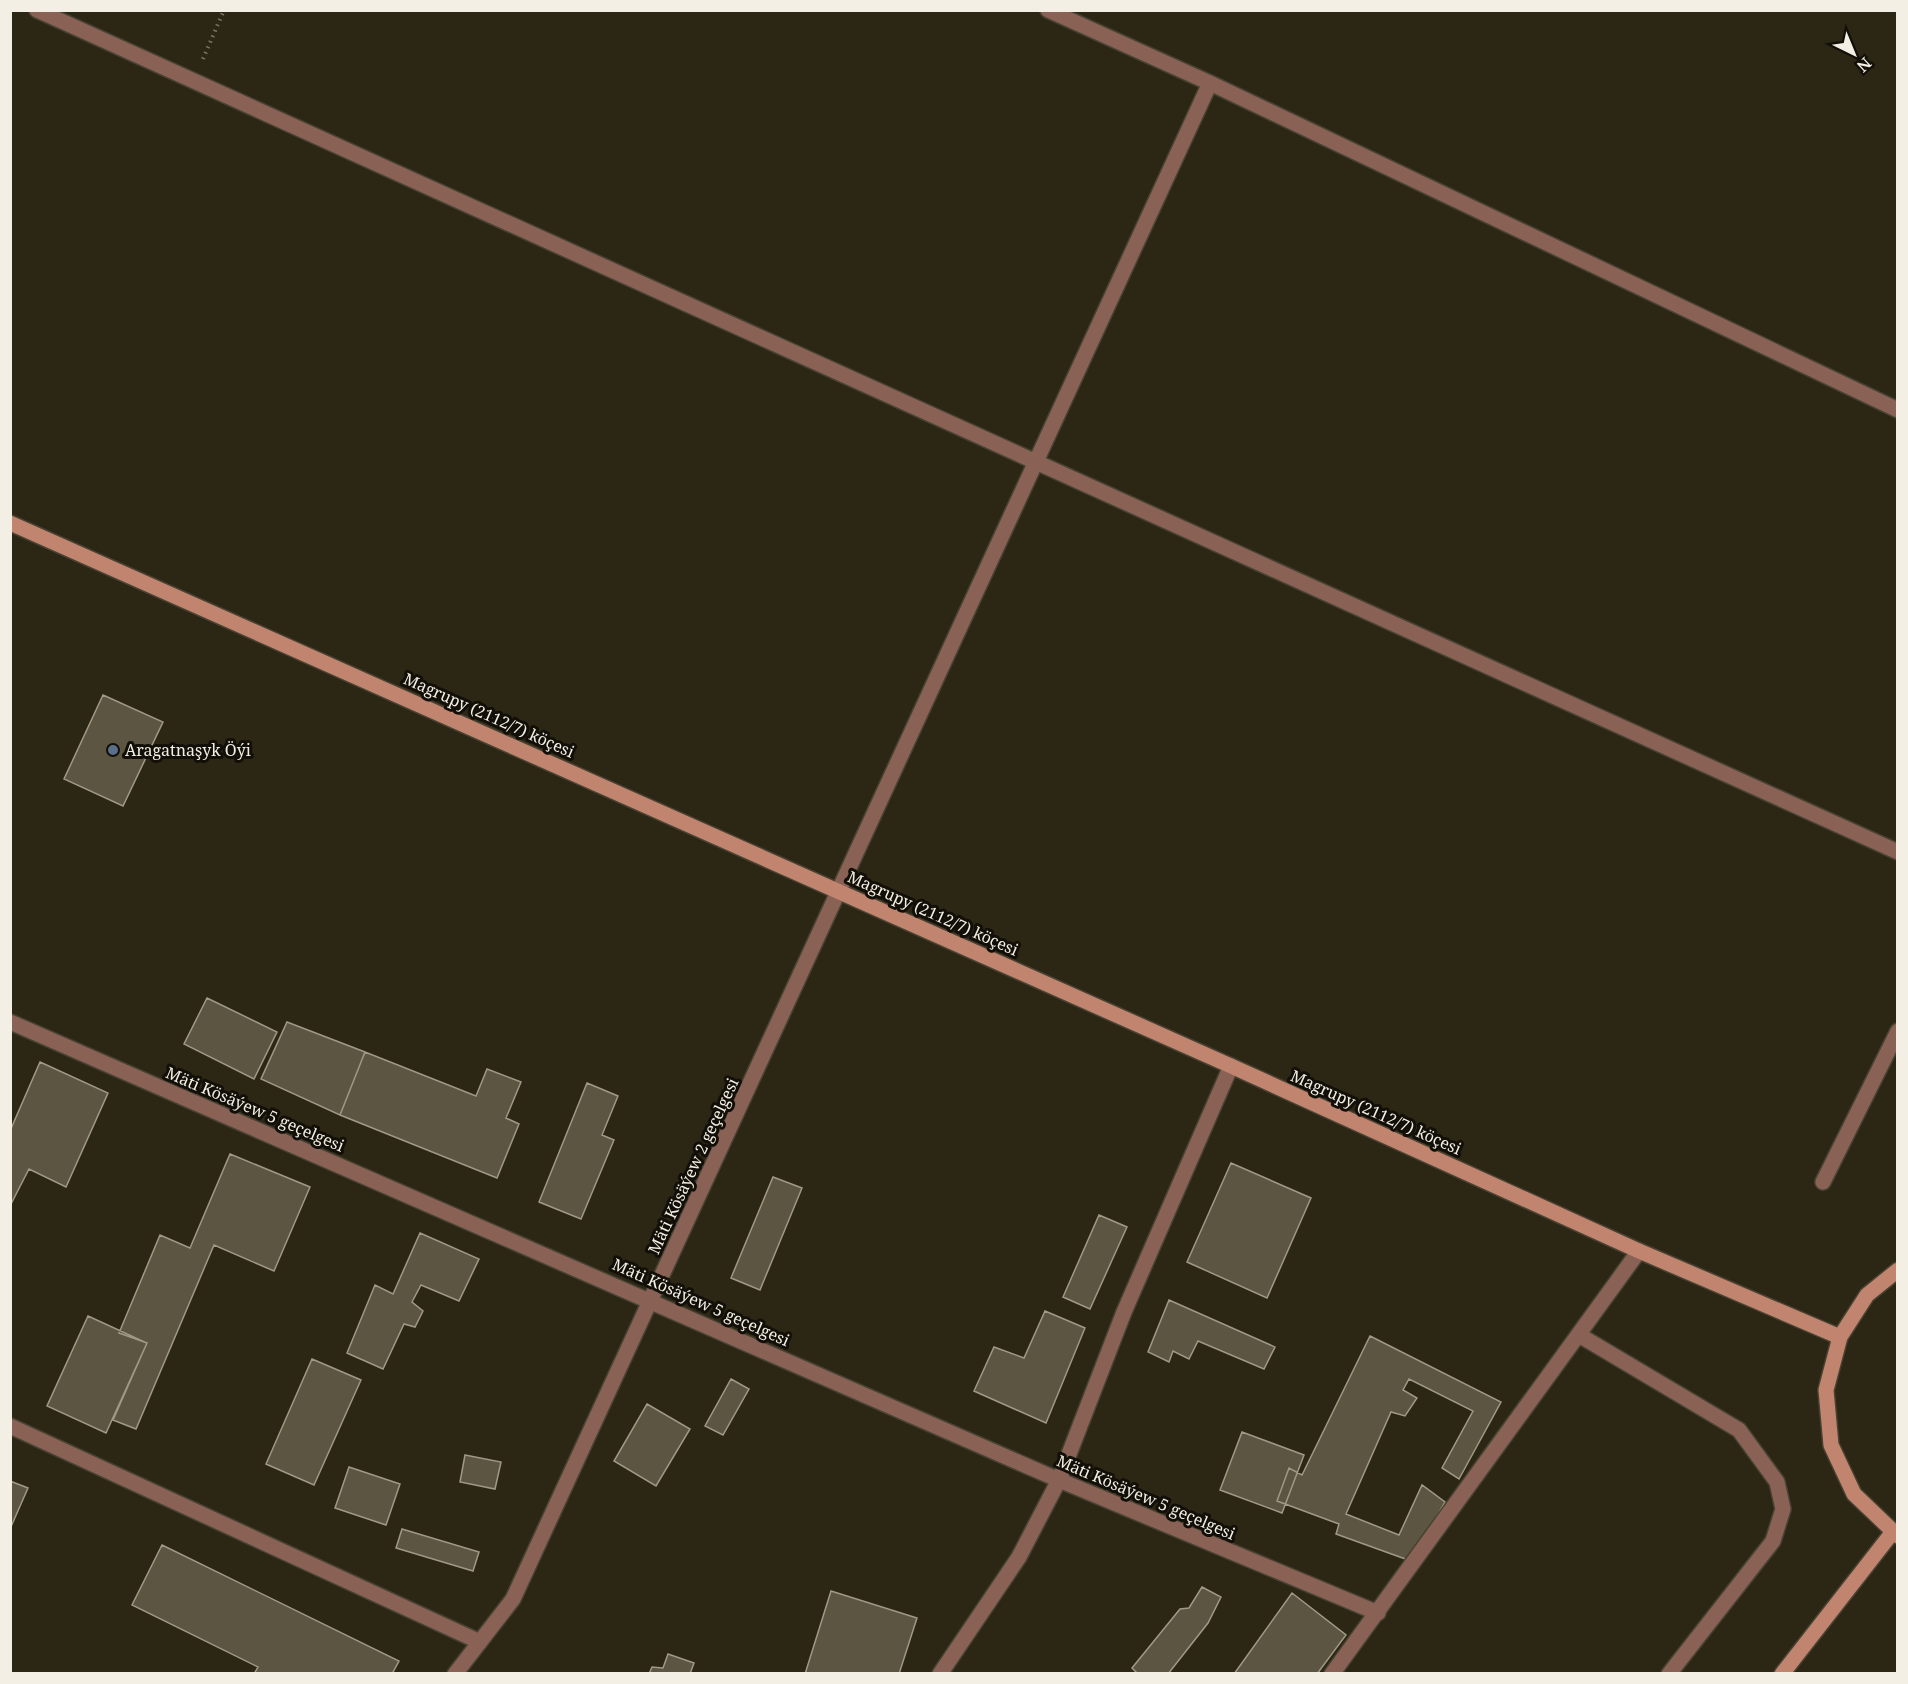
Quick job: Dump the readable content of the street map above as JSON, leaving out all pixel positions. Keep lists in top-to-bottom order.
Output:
{
  "streets": {
    "street": ["Magrupy (2112/7) köçesi", "Mäti Kösäýew 5 geçelgesi", "Mäti Kösäýew 2 geçelgesi"]
  },
  "crossings": [
    ["Magrupy (2112/7) köçesi", "Mäti Kösäýew 2 geçelgesi"],
    ["Mäti Kösäýew 5 geçelgesi", "Mäti Kösäýew 2 geçelgesi"]
  ],
  "places": ["Aragatnaşyk Öýi"],
  "north": "bottom right"
}
